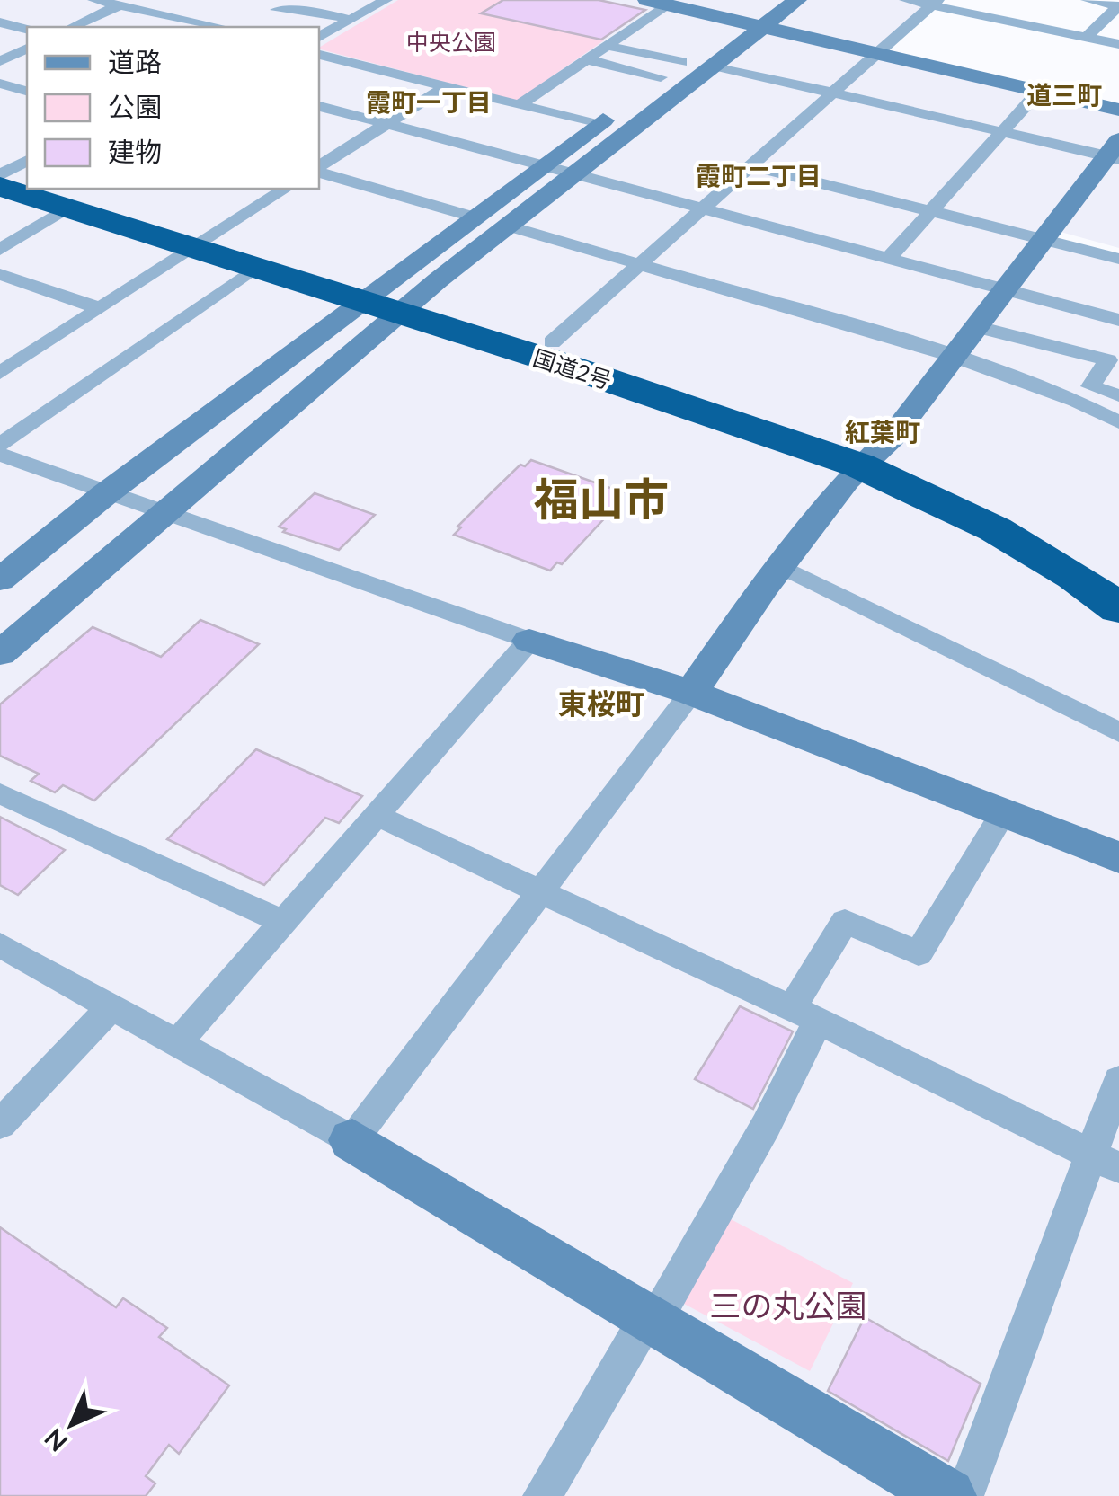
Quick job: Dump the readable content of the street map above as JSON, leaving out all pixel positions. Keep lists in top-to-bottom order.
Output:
{
  "streets": {
    "highway": ["国道2号"]
  },
  "districts": [
    "道三町",
    "霞町一丁目",
    "霞町二丁目",
    "紅葉町",
    "福山市",
    "東桜町"
  ],
  "parks": ["中央公園", "三の丸公園"],
  "legend": ["道路", "公園", "建物"],
  "north": "bottom left"
}
